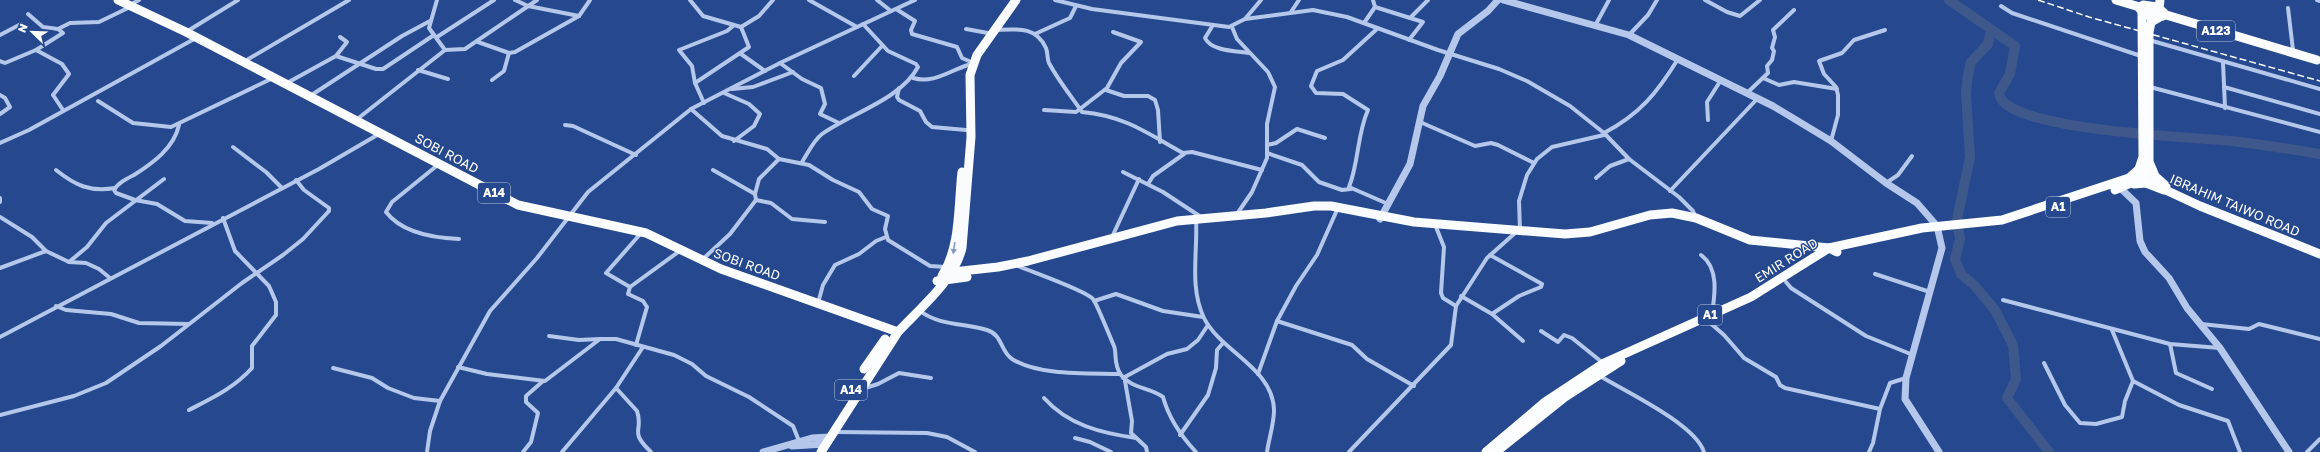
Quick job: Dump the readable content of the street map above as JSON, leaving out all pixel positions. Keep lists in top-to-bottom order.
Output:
{
  "streets": {
    "highway": [
      "A123",
      "SOBI ROAD",
      "A14",
      "A1",
      "EMIR ROAD"
    ],
    "main road": ["IBRAHIM TAIWO ROAD"]
  },
  "crossings": [
    ["SOBI ROAD", "A14"],
    ["IBRAHIM TAIWO ROAD", "EMIR ROAD"]
  ],
  "north": "top left"
}
